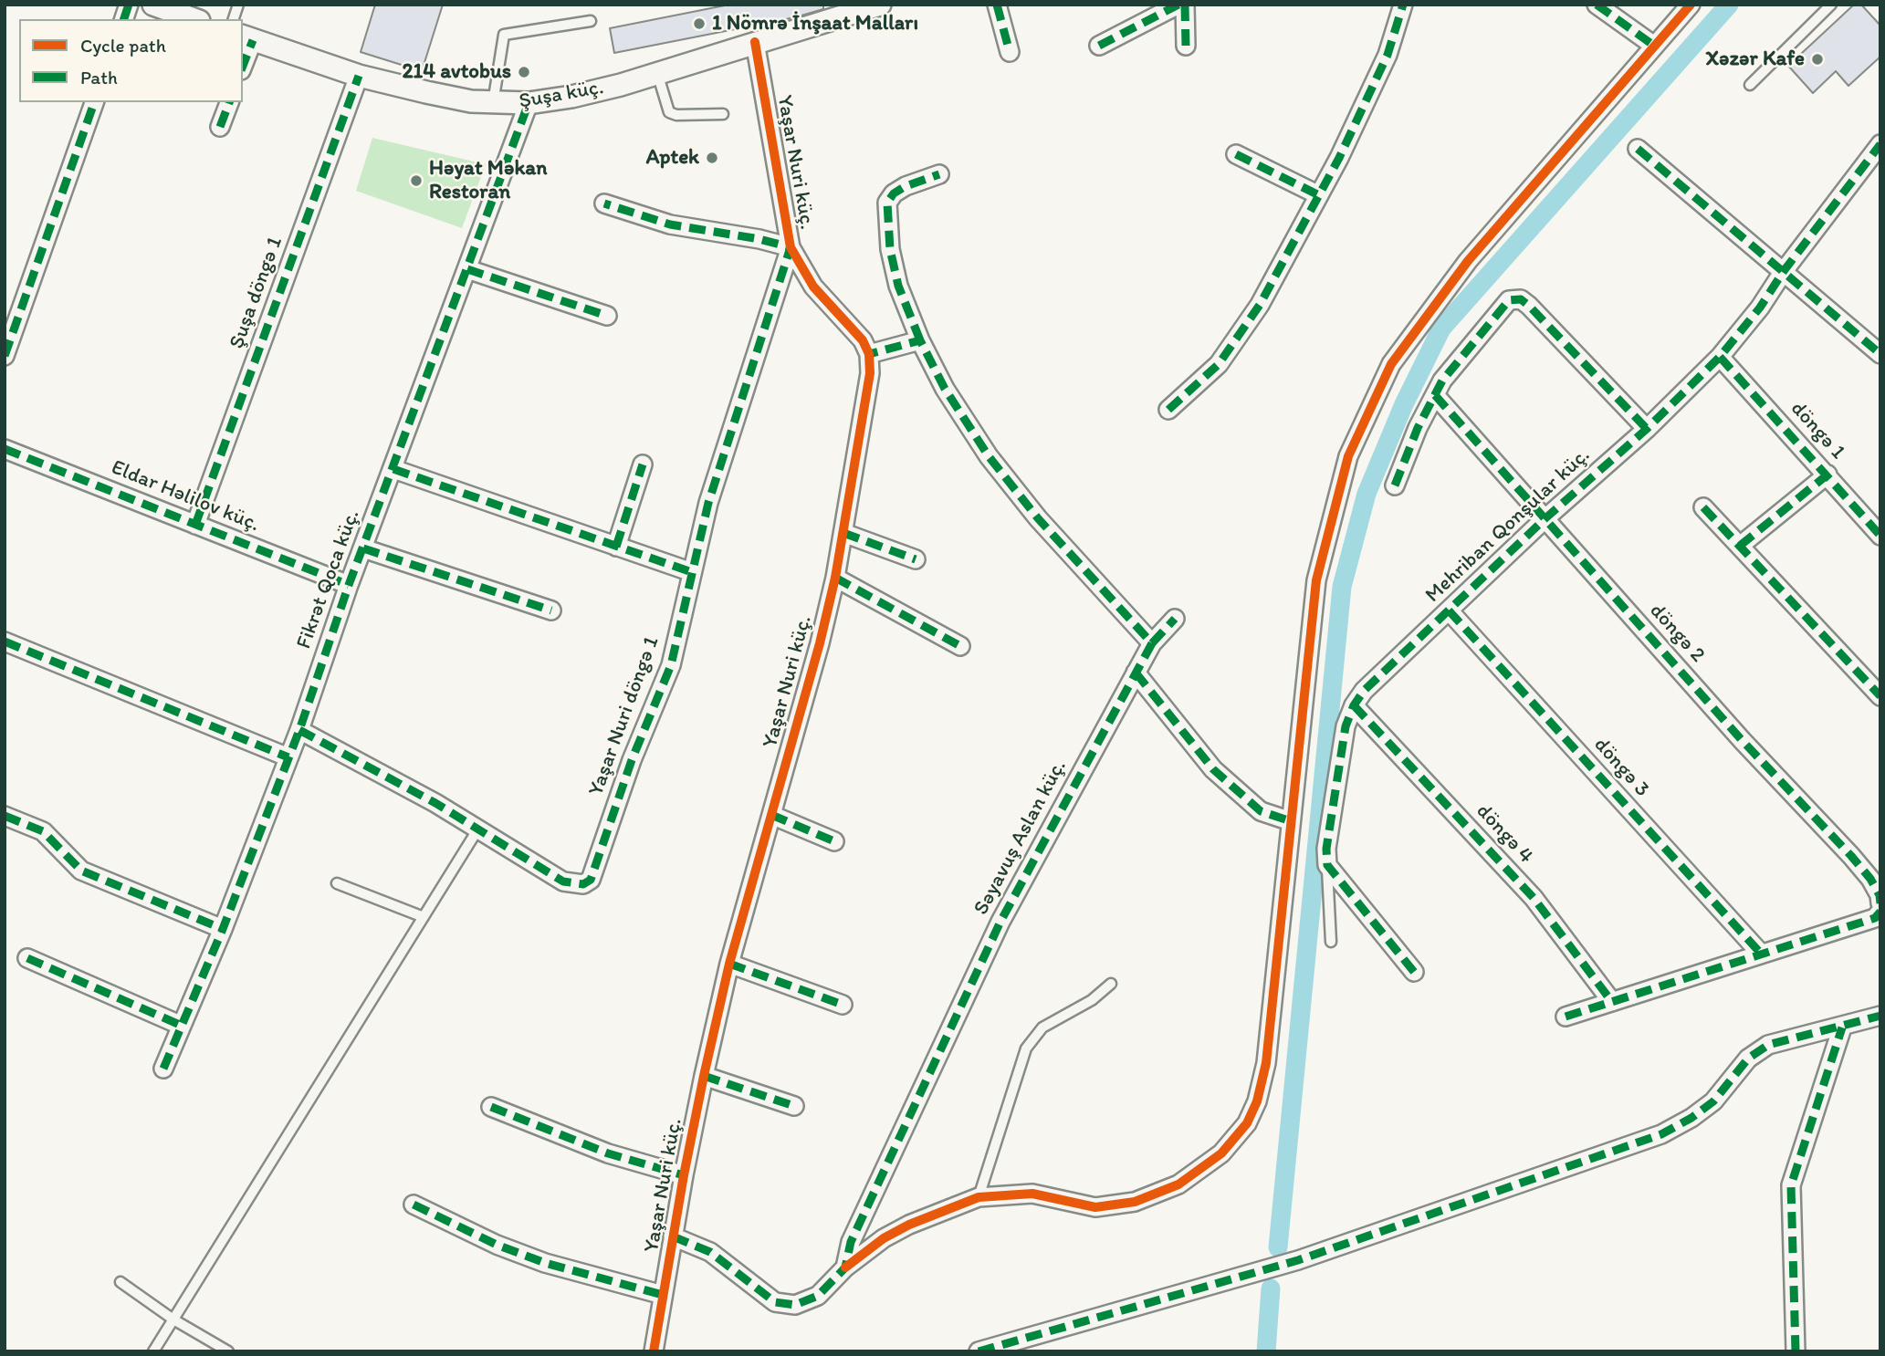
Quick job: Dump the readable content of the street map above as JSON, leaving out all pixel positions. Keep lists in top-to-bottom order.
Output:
{
  "streets": {
    "street": [
      "Şuşa küç.",
      "Yaşar Nuri küç.",
      "Şuşa döngə 1",
      "döngə 1",
      "Eldar Həlilov küç.",
      "Mehriban Qonşular küç.",
      "Fikrət Qoca küç.",
      "döngə 2",
      "Yaşar Nuri döngə 1",
      "döngə 3",
      "döngə 4",
      "Səyavuş Aslan küç."
    ]
  },
  "crossings": [
    ["Şuşa küç.", "Yaşar Nuri küç."],
    ["Şuşa küç.", "Şuşa döngə 1"],
    ["Şuşa küç.", "Fikrət Qoca küç."],
    ["Yaşar Nuri küç.", "Yaşar Nuri döngə 1"],
    ["Yaşar Nuri küç.", "Səyavuş Aslan küç."],
    ["Şuşa döngə 1", "Eldar Həlilov küç."],
    ["döngə 1", "Mehriban Qonşular küç."],
    ["Eldar Həlilov küç.", "Fikrət Qoca küç."],
    ["Mehriban Qonşular küç.", "döngə 2"],
    ["Mehriban Qonşular küç.", "döngə 3"],
    ["Mehriban Qonşular küç.", "döngə 4"],
    ["Fikrət Qoca küç.", "Yaşar Nuri döngə 1"]
  ],
  "places": [
    "1 Nömrə İnşaat Malları",
    "Xəzər Kafe",
    "214 avtobus",
    "Aptek",
    "Həyat Məkan Restoran"
  ],
  "legend": ["Cycle path", "Path"]
}
